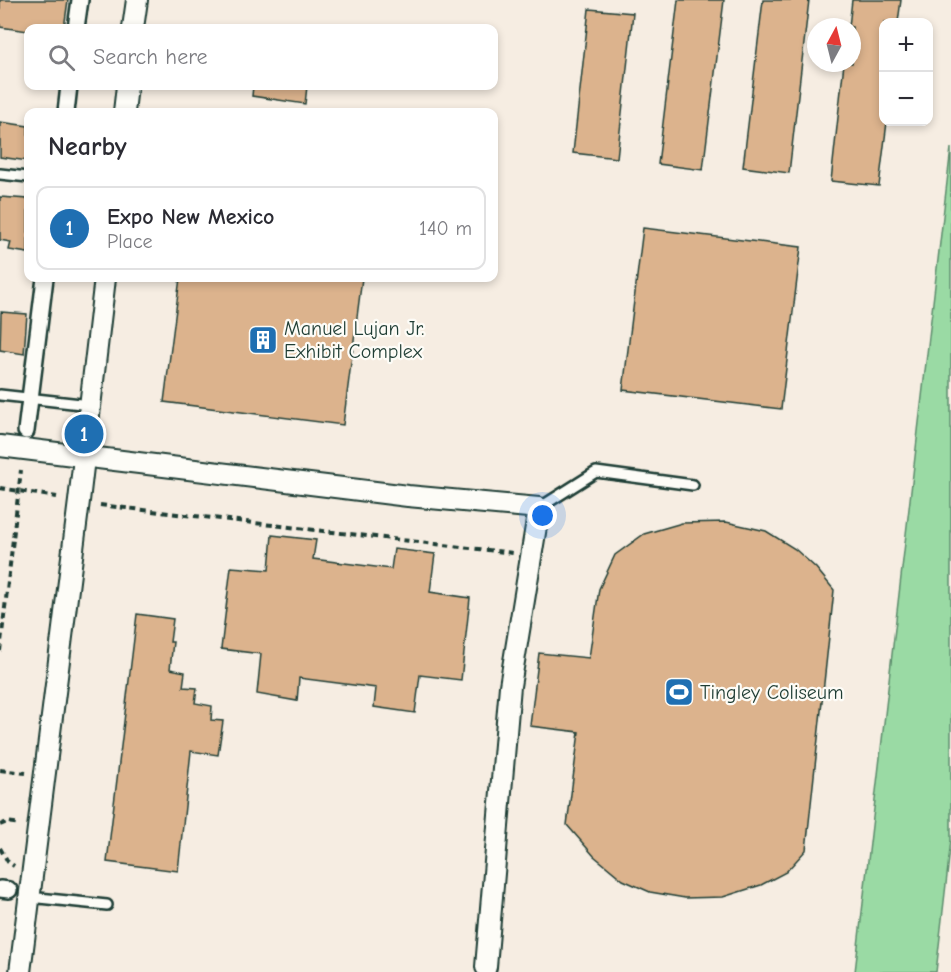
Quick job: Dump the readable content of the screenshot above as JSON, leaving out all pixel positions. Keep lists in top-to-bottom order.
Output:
{
  "places": {
    "building": ["Manuel Lujan Jr. Exhibit Complex"],
    "sports": ["Tingley Coliseum"]
  },
  "north": "top",
  "page": {
    "map_buttons": ["+", "−"],
    "search": "Search here",
    "heading": "Nearby",
    "list": [
      {
        "mark": "1",
        "name": "Expo New Mexico",
        "note": "Place",
        "value": "140 m"
      }
    ],
    "pins": "1"
  }
}
